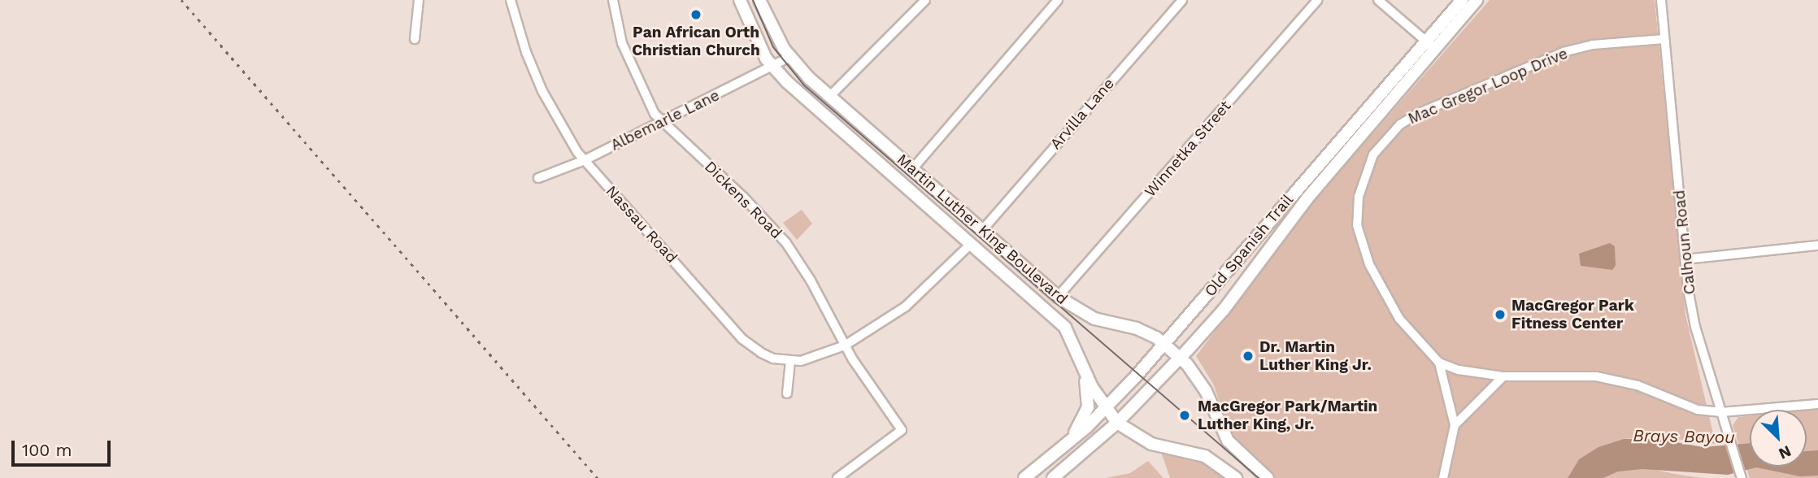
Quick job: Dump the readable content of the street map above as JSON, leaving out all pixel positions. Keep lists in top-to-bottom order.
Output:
{
  "streets": {
    "main road": ["Martin Luther King Boulevard", "Old Spanish Trail"],
    "street": [
      "Mac Gregor Loop Drive",
      "Arvilla Lane",
      "Albemarle Lane",
      "Winnetka Street",
      "Dickens Road",
      "Nassau Road",
      "Calhoun Road"
    ]
  },
  "crossings": [
    ["Mac Gregor Loop Drive", "Calhoun Road"],
    ["Arvilla Lane", "Martin Luther King Boulevard"],
    ["Albemarle Lane", "Dickens Road"],
    ["Albemarle Lane", "Nassau Road"],
    ["Albemarle Lane", "Martin Luther King Boulevard"],
    ["Winnetka Street", "Martin Luther King Boulevard"],
    ["Dickens Road", "Nassau Road"],
    ["Martin Luther King Boulevard", "Old Spanish Trail"]
  ],
  "water": ["Brays Bayou"],
  "places": [
    "Pan African Orth Christian Church",
    "MacGregor Park Fitness Center",
    "Dr. Martin Luther King Jr.",
    "MacGregor Park/Martin Luther King, Jr."
  ],
  "scale_bar": "100 m",
  "north": "bottom right"
}
